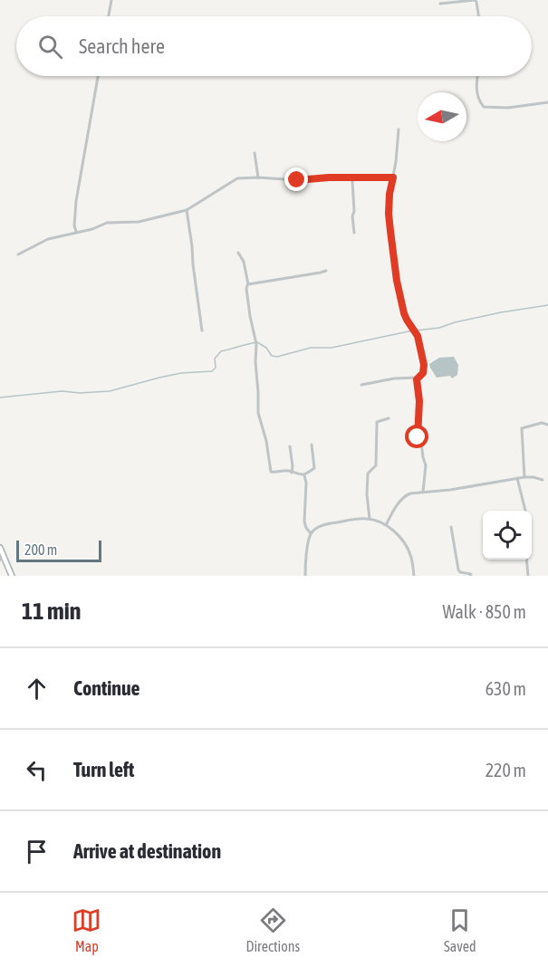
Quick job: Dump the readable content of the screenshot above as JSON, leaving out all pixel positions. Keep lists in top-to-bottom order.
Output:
{
  "scale_bar": "200 m",
  "north": "left",
  "page": {
    "search": "Search here",
    "scale": "200 m",
    "heading": ["11 min", "Walk · 850 m"],
    "list": [
      ["Continue", "630 m"],
      ["Turn left", "220 m"],
      "Arrive at destination"
    ],
    "nav": ["Map", "Directions", "Saved"]
  }
}
